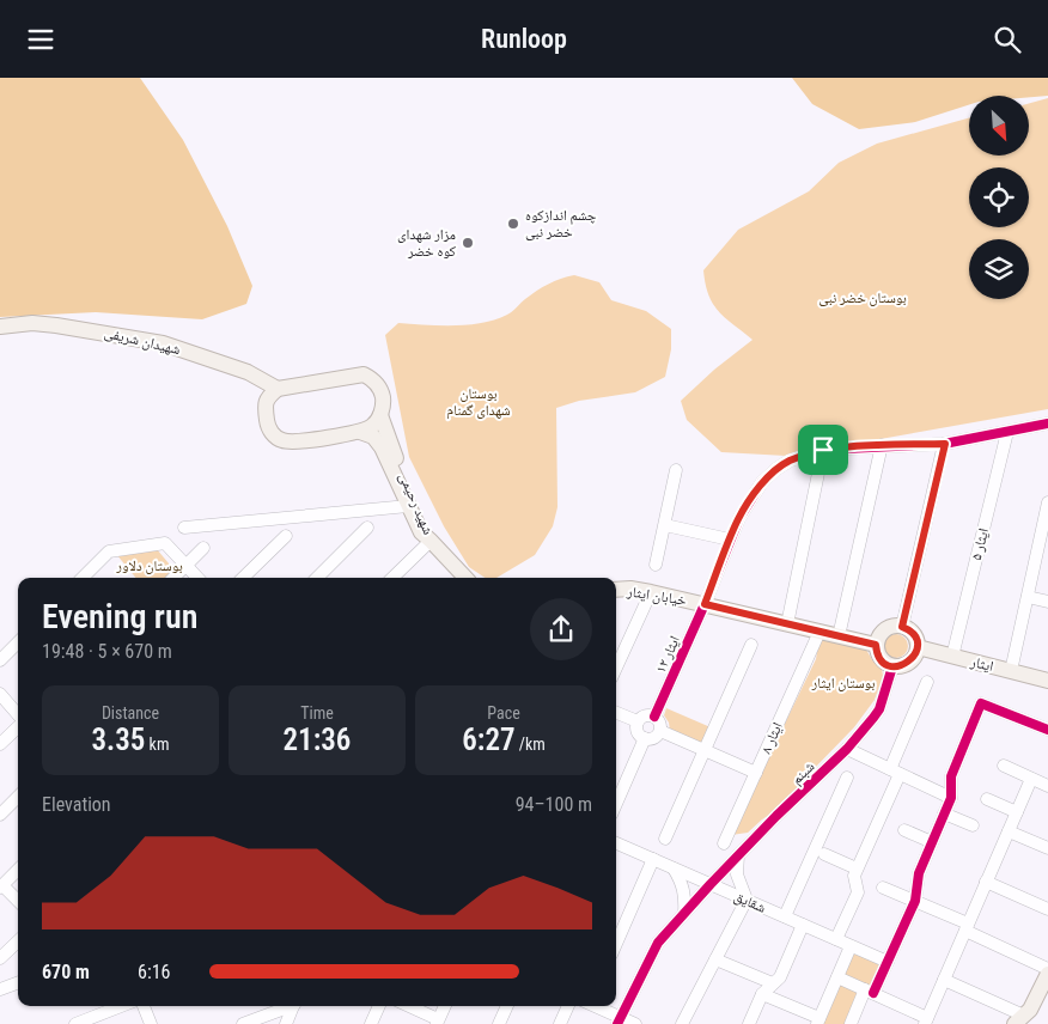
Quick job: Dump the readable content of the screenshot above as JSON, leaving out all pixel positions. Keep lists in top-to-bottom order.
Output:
{
  "streets": {
    "main road": [
      "شهیدان شریفی",
      "شهید رحیمی",
      "خیابان ایثار",
      "ایثار"
    ],
    "street": [
      "ایثار ۵",
      "ایثار ۱۲",
      "ایثار ۸",
      "شبنم",
      "شقایق"
    ]
  },
  "crossings": [
    ["شهیدان شریفی", "شهید رحیمی"],
    ["ایثار ۵", "ایثار ۱۲"],
    ["ایثار ۵", "ایثار"],
    ["خیابان ایثار", "ایثار ۱۲"],
    ["خیابان ایثار", "ایثار"],
    ["خیابان ایثار", "ایثار ۸"],
    ["خیابان ایثار", "شبنم"],
    ["ایثار", "شبنم"],
    ["شبنم", "شقایق"]
  ],
  "parks": [
    "بوستان خضر نبی",
    "بوستان شهدای گمنام",
    "بوستان دلاور",
    "بوستان ایثار"
  ],
  "places": ["چشم اندازکوه خضر نبی", "مزار شهدای کوه خضر"],
  "north": "bottom right",
  "page": {
    "header": "Runloop",
    "heading": ["Evening run", "19:48 · 5 × 670 m"],
    "stats": [
      ["Distance", "3.35 km"],
      ["Time", "21:36"],
      ["Pace", "6:27 /km"]
    ],
    "chart": ["Elevation", "94–100 m"],
    "list": [
      {
        "name": "670 m",
        "note": "6:16"
      }
    ]
  }
}
